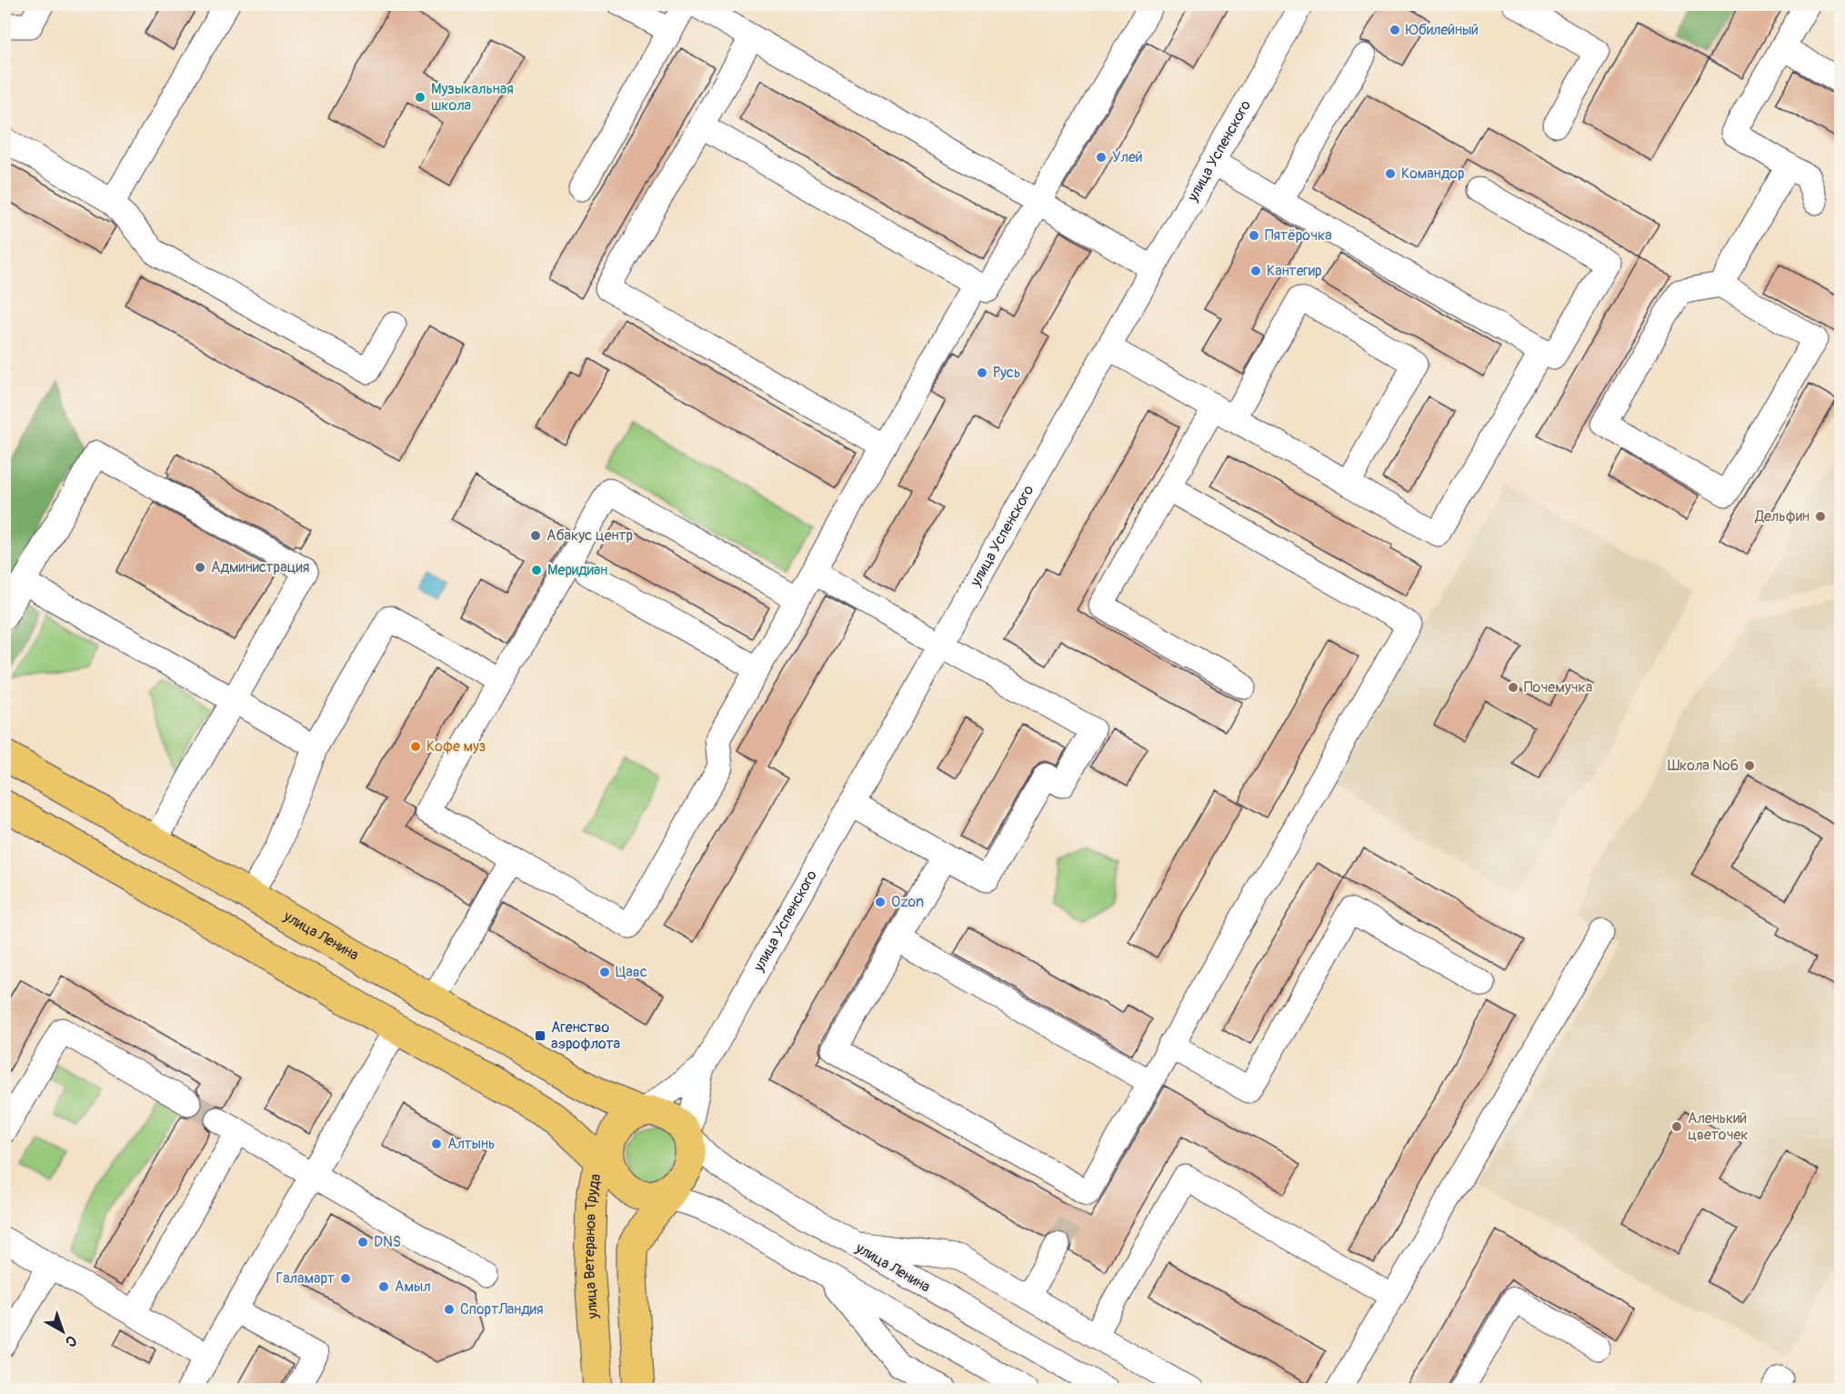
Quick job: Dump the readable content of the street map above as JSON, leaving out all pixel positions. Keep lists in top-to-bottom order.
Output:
{
  "streets": {
    "main road": ["улица Ленина", "улица Ветеранов Труда"],
    "street": ["улица Успенского"]
  },
  "crossings": [
    ["улица Ленина", "улица Ветеранов Труда"]
  ],
  "places": {
    "other": [
      "Юбилейный",
      "Музыкальная школа",
      "Улей",
      "Командор",
      "Пятёрочка",
      "Кантегир",
      "Русь",
      "Дельфин",
      "Абакус центр",
      "Администрация",
      "Меридиан",
      "Почемучка",
      "Кофе муз",
      "Школа №6",
      "Ozon",
      "Цавс",
      "Аленький цветочек",
      "Алтынь",
      "DNS",
      "Галамарт",
      "Амыл",
      "СпортЛандия"
    ],
    "transit": ["Агенство аэрофлота"]
  },
  "north": "bottom right"
}
